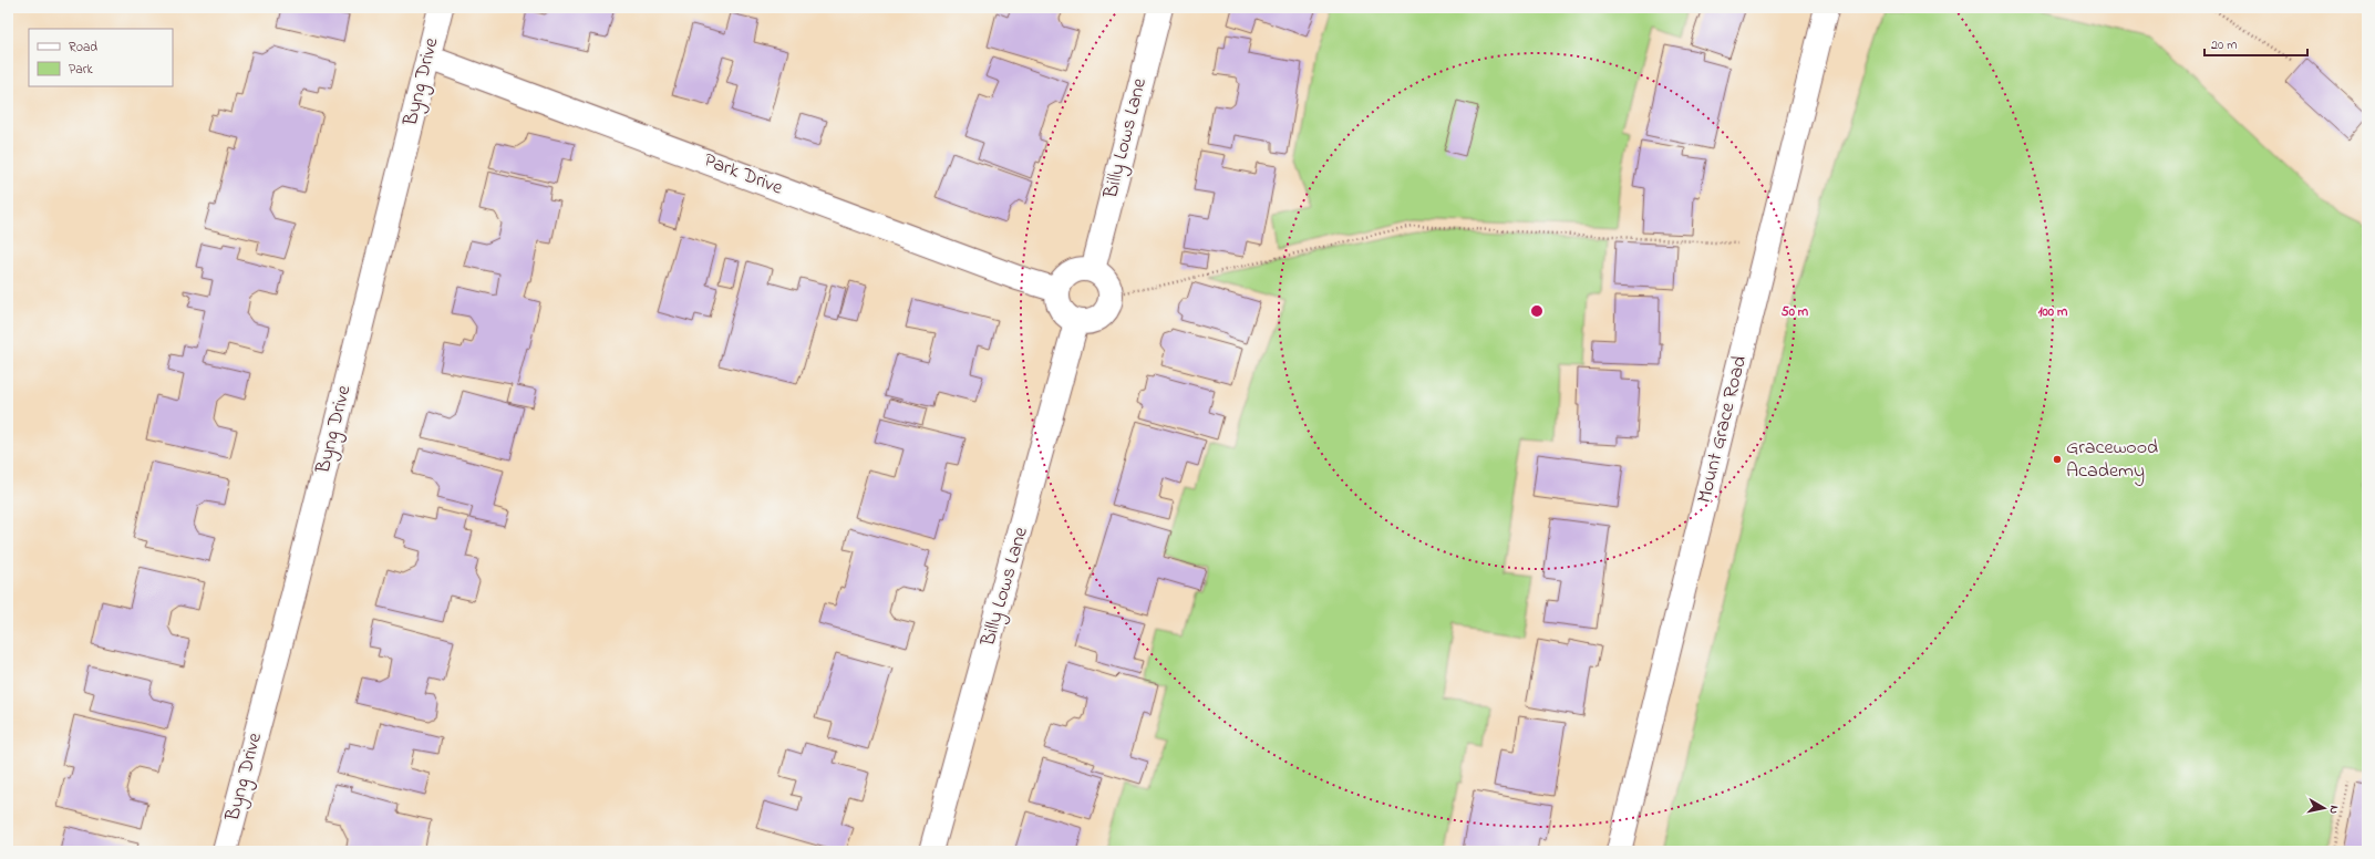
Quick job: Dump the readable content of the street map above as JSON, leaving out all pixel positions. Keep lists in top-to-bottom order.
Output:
{
  "streets": {
    "street": [
      "Byng Drive",
      "Billy Lows Lane",
      "Park Drive",
      "Mount Grace Road"
    ]
  },
  "crossings": [
    ["Byng Drive", "Park Drive"],
    ["Billy Lows Lane", "Park Drive"]
  ],
  "places": ["Gracewood Academy"],
  "legend": ["Road", "Park"],
  "scale_bar": "20 m",
  "north": "right",
  "rings": ["50 m", "100 m"]
}
